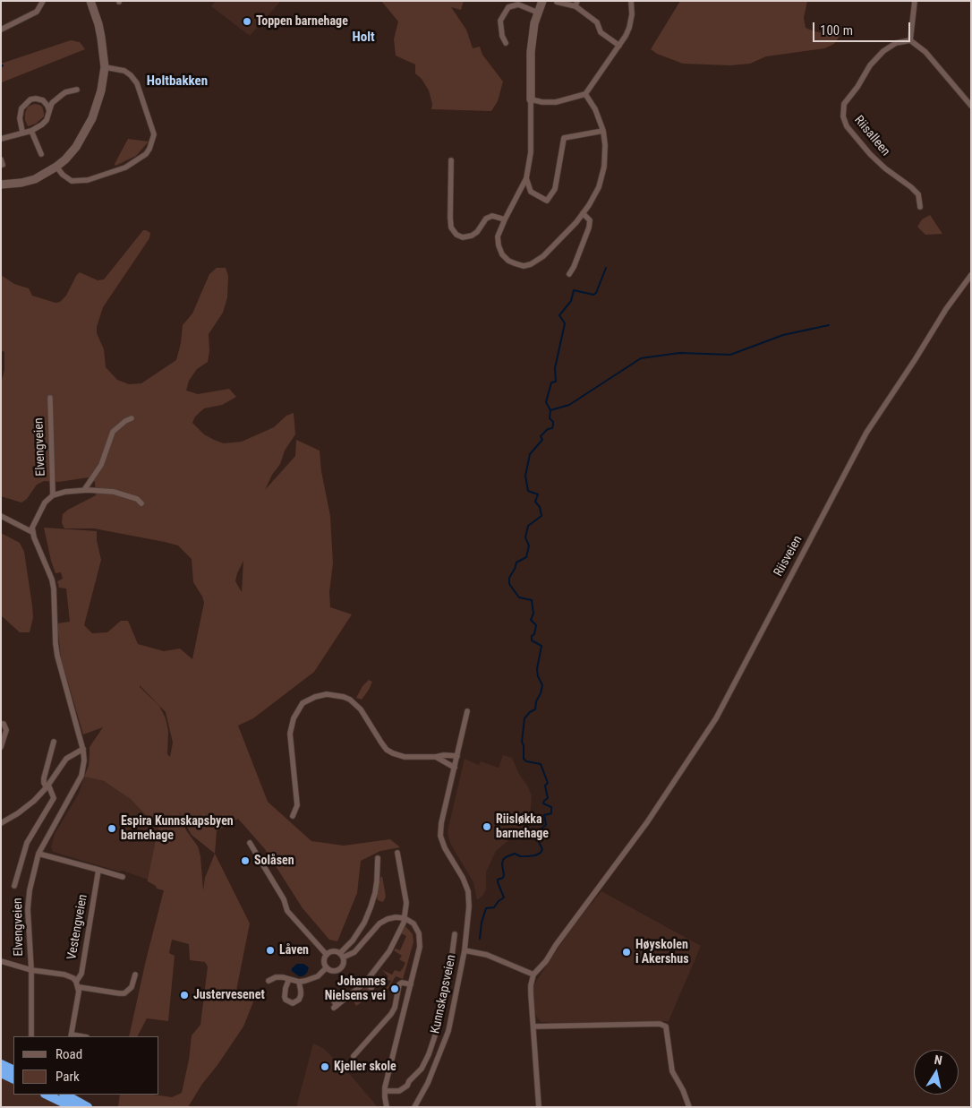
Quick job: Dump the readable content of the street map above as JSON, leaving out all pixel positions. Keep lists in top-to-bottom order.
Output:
{
  "streets": {
    "street": [
      "Riisalleen",
      "Elvengveien",
      "Riisveien",
      "Vestengveien",
      "Kunnskapsveien"
    ]
  },
  "crossings": [
    ["Riisveien", "Kunnskapsveien"]
  ],
  "districts": ["Holt", "Holtbakken"],
  "places": [
    "Toppen barnehage",
    "Riisløkka barnehage",
    "Espira Kunnskapsbyen barnehage",
    "Solåsen",
    "Låven",
    "Høyskolen i Akershus",
    "Johannes Nielsens vei",
    "Justervesenet",
    "Kjeller skole"
  ],
  "legend": ["Road", "Park"],
  "scale_bar": "100 m",
  "north": "top"
}
